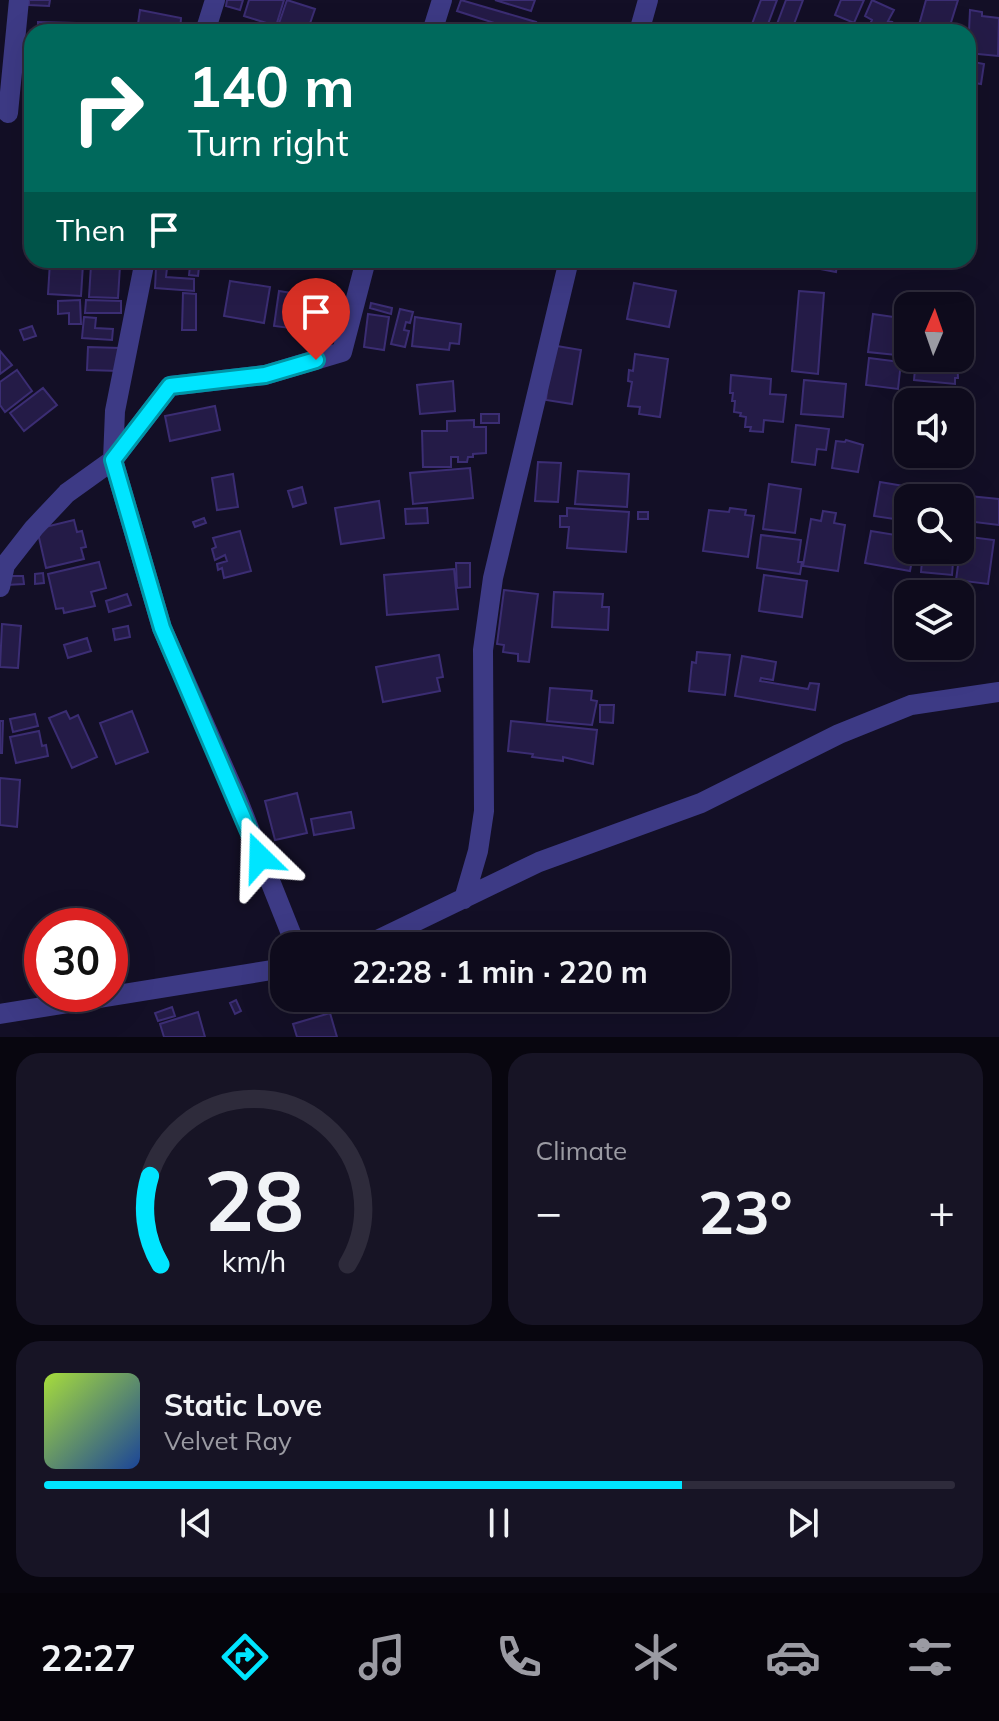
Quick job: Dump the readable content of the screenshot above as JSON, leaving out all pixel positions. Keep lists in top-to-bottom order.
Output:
{
  "north": "top",
  "page": {
    "turn": ["140 m", "Turn right"],
    "then": "Then",
    "limit": "30",
    "trip": "22:28 · 1 min · 220 m",
    "tile": "Climate",
    "heat": ["−", "23°", "+"],
    "song": ["Static Love", "Velvet Ray"],
    "tabs": "22:27",
    "gauge": ["28", "km/h"]
  }
}
